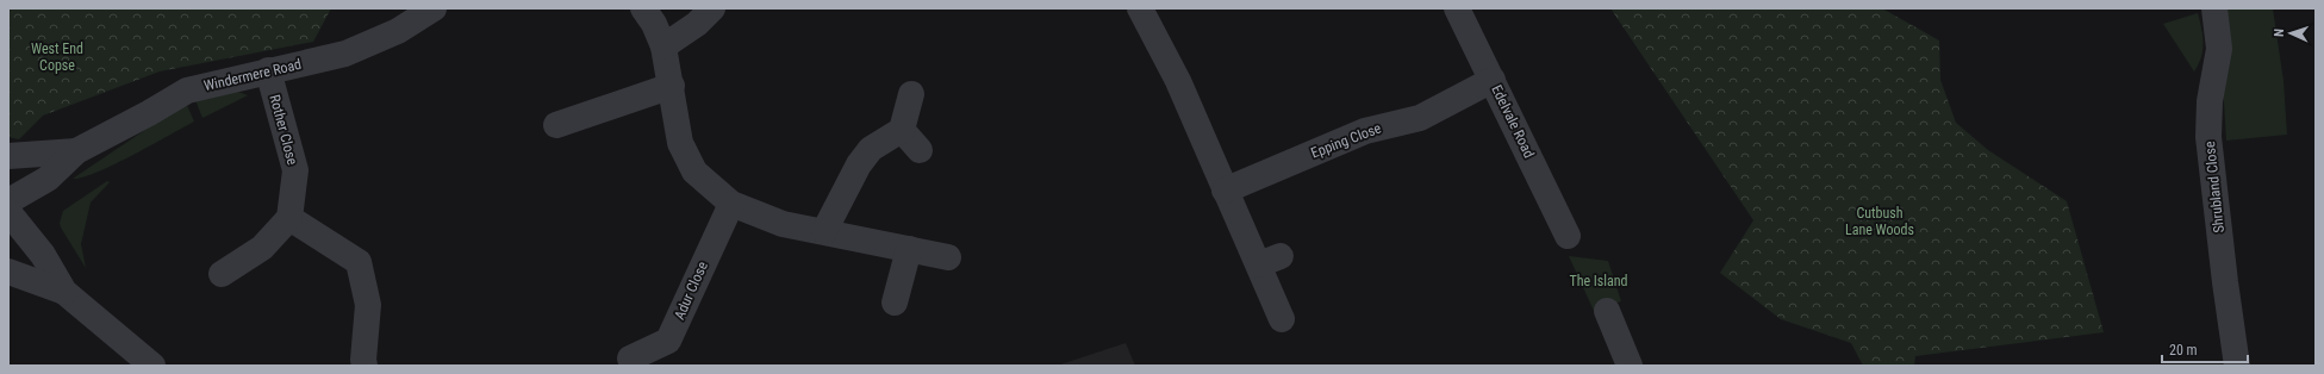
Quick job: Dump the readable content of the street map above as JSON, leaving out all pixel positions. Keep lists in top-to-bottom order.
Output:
{
  "streets": {
    "street": [
      "Windermere Road",
      "Edelvale Road",
      "Rother Close",
      "Epping Close",
      "Shrubland Close",
      "Adur Close"
    ]
  },
  "crossings": [
    ["Windermere Road", "Rother Close"],
    ["Edelvale Road", "Epping Close"]
  ],
  "parks": ["West End Copse", "Cutbush Lane Woods", "The Island"],
  "scale_bar": "20 m",
  "north": "left"
}
